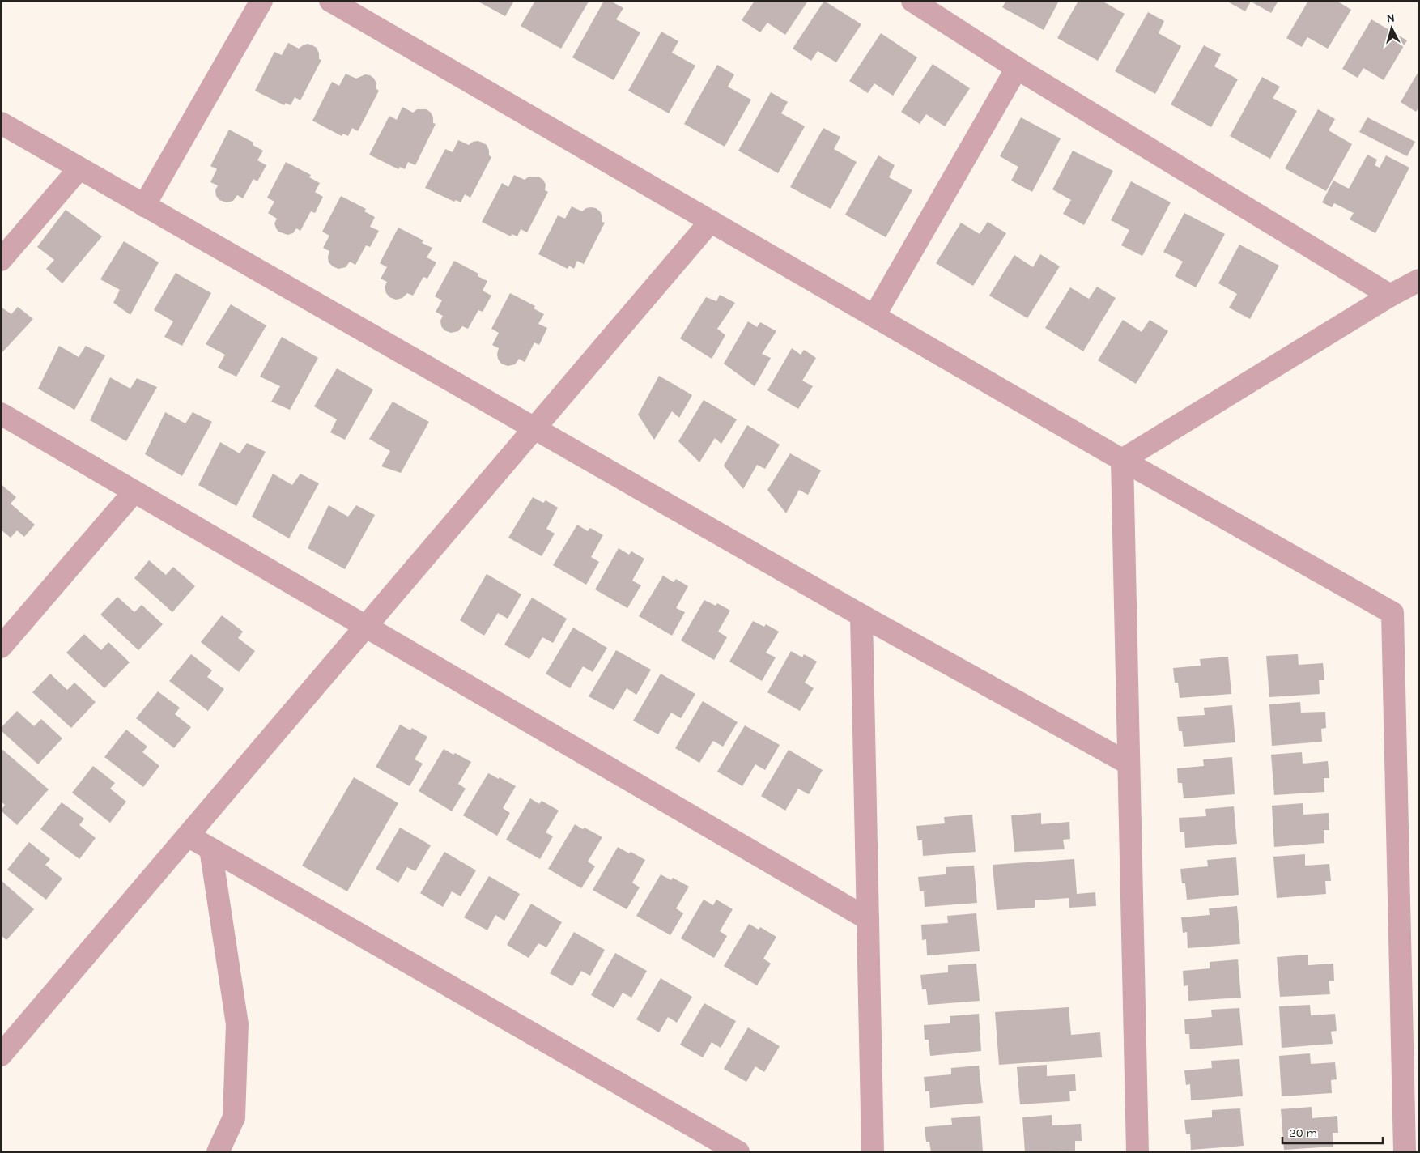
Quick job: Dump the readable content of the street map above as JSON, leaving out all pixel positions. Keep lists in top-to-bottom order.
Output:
{
  "scale_bar": "20 m",
  "north": "top"
}
